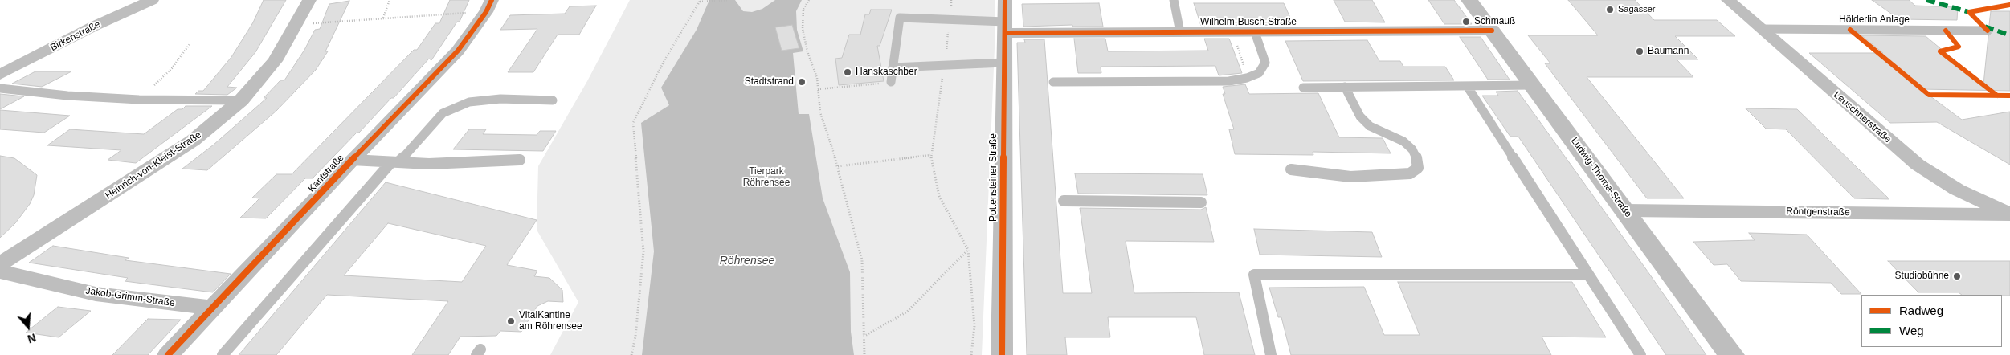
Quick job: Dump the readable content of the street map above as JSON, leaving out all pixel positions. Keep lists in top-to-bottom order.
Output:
{
  "streets": {
    "street": [
      "Wilhelm-Busch-Straße",
      "Birkenstraße",
      "Leuschnerstraße",
      "Heinrich-von-Kleist-Straße",
      "Kantstraße",
      "Pottensteiner Straße",
      "Ludwig-Thoma-Straße",
      "Röntgenstraße",
      "Jakob-Grimm-Straße"
    ],
    "lane": ["Hölderlin Anlage"]
  },
  "crossings": [
    ["Hölderlin Anlage", "Leuschnerstraße"],
    ["Wilhelm-Busch-Straße", "Pottensteiner Straße"],
    ["Wilhelm-Busch-Straße", "Ludwig-Thoma-Straße"],
    ["Leuschnerstraße", "Röntgenstraße"],
    ["Kantstraße", "Jakob-Grimm-Straße"],
    ["Ludwig-Thoma-Straße", "Röntgenstraße"]
  ],
  "water": ["Röhrensee"],
  "parks": ["Tierpark Röhrensee"],
  "places": [
    "Sagasser",
    "Schmauß",
    "Baumann",
    "Hanskaschber",
    "Stadtstrand",
    "Studiobühne",
    "VitalKantine am Röhrensee"
  ],
  "legend": ["Radweg", "Weg"],
  "north": "bottom"
}
